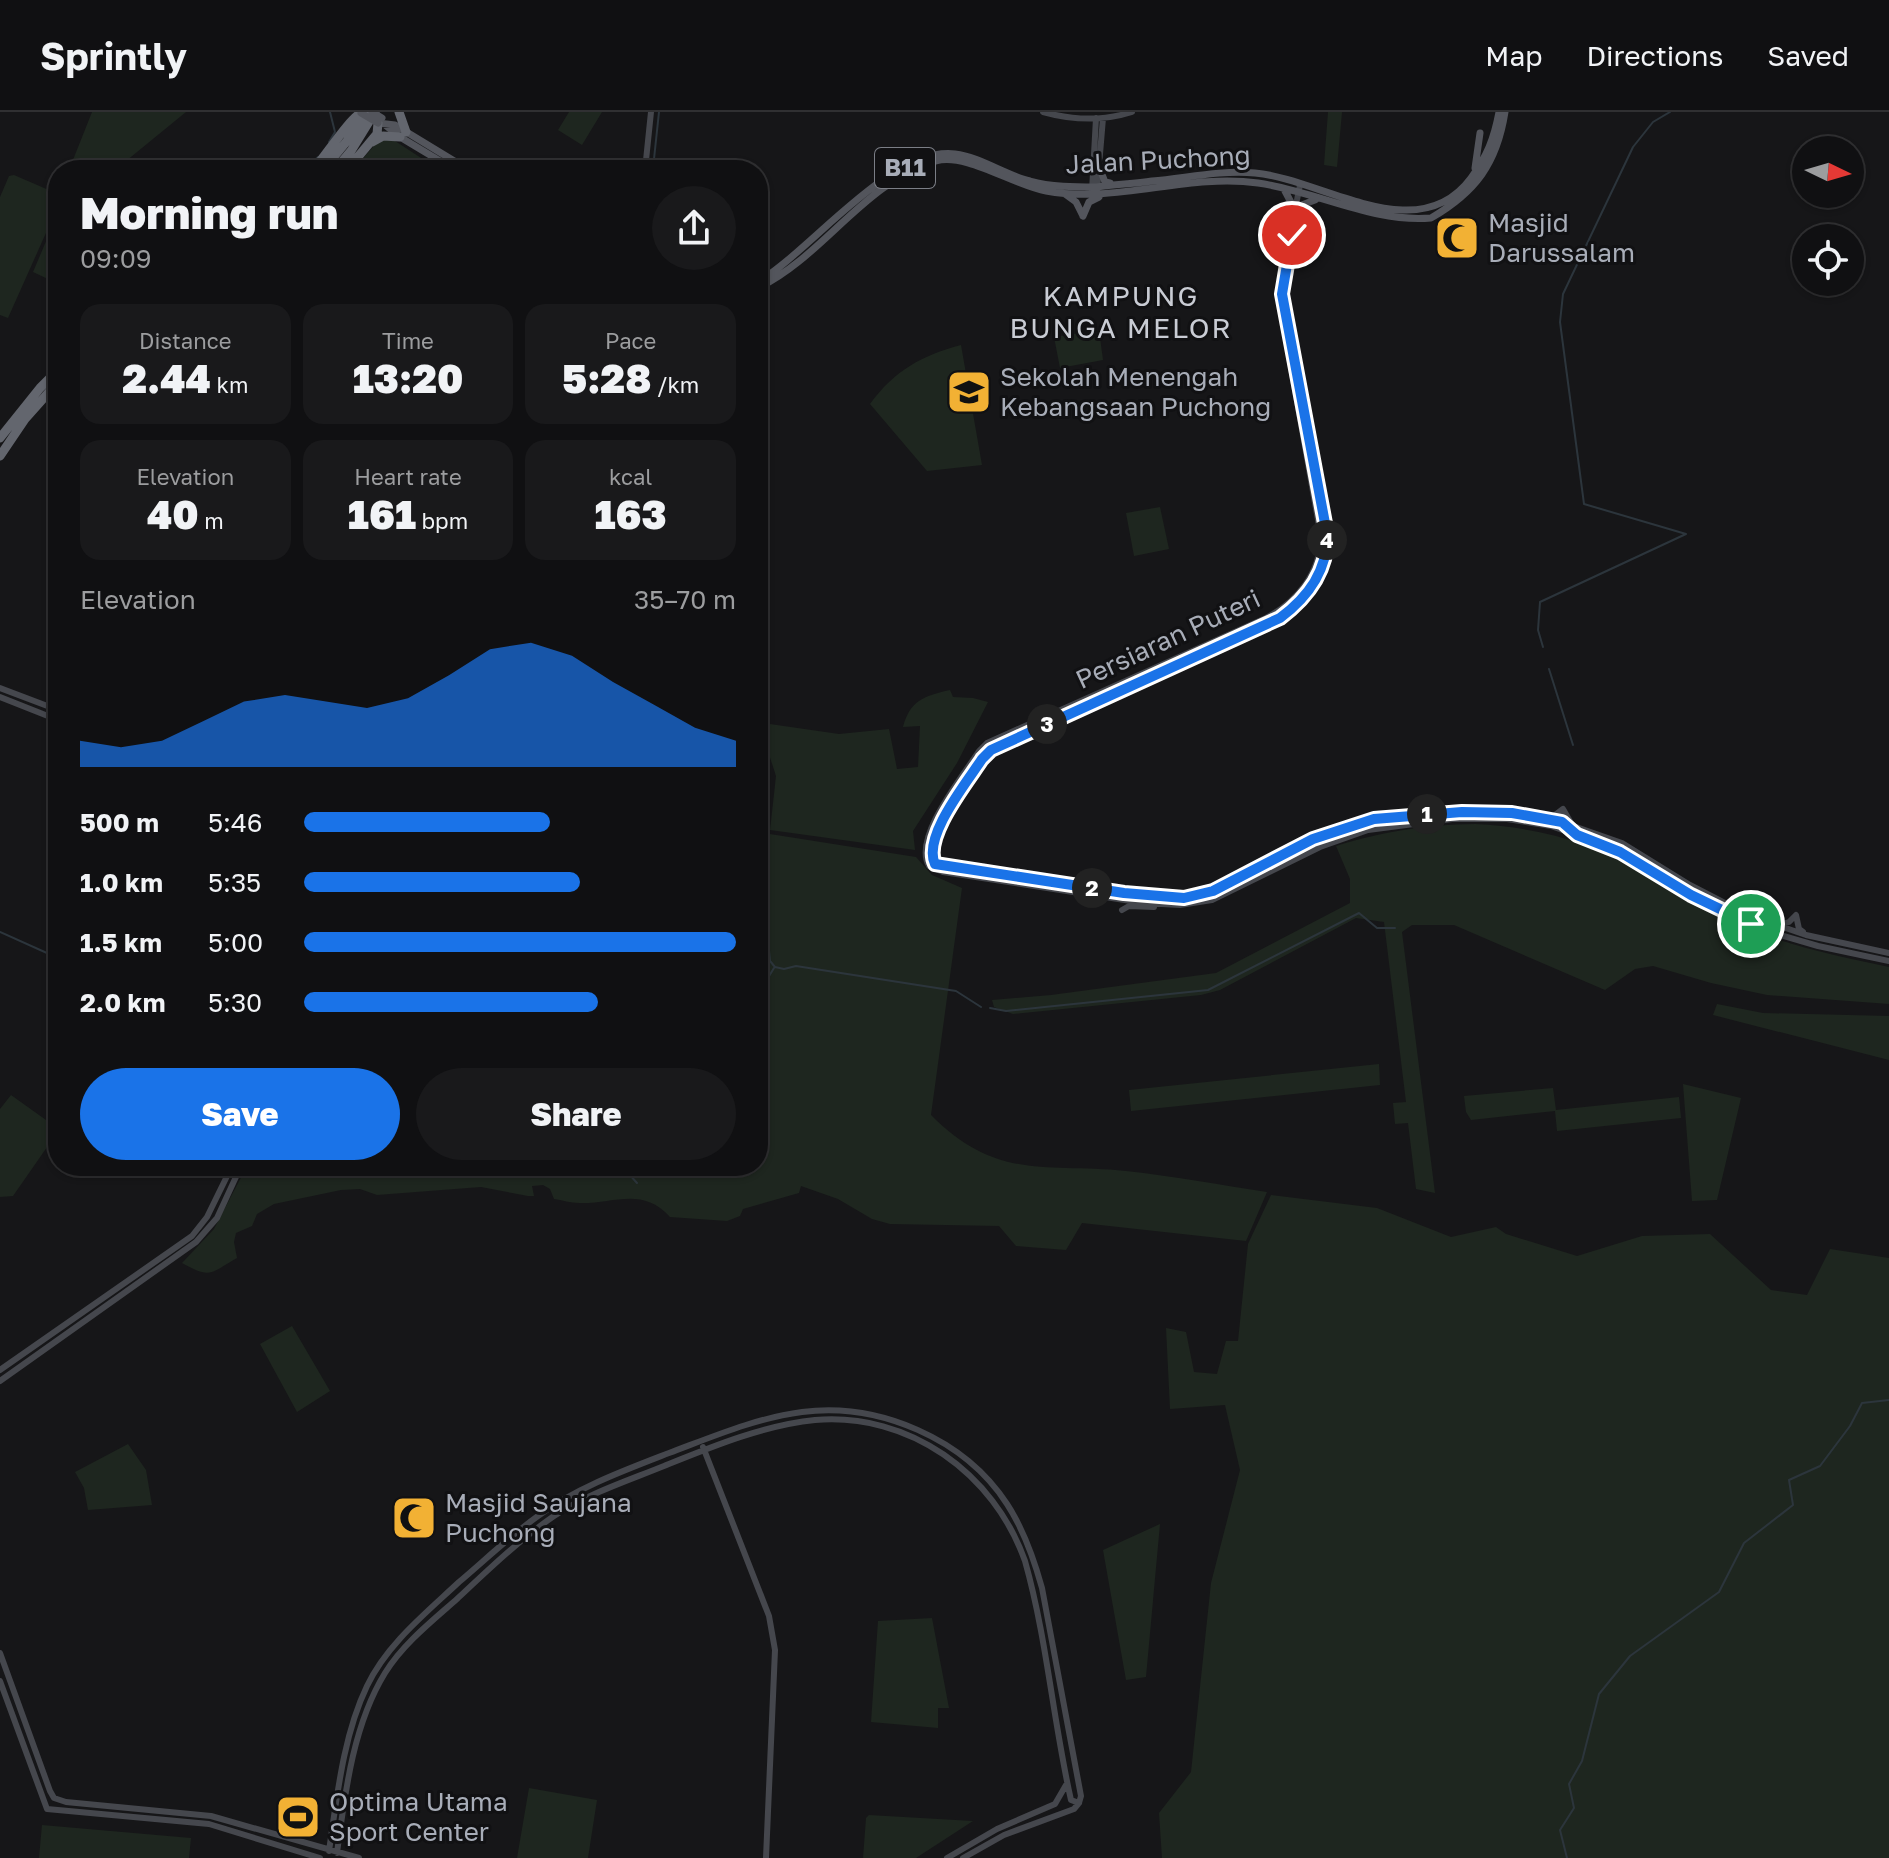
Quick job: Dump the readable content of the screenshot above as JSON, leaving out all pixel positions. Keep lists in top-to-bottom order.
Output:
{
  "streets": {
    "main road": ["Jalan Puchong", "B11"],
    "street": ["Persiaran Puteri"]
  },
  "districts": ["KAMPUNG BUNGA MELOR"],
  "places": {
    "mosque": ["Masjid Darussalam", "Masjid Saujana Puchong"],
    "school or university": ["Sekolah Menengah Kebangsaan Puchong"],
    "sports": ["Optima Utama Sport Center"]
  },
  "north": "right",
  "page": {
    "header": "Sprintly",
    "nav": ["Map", "Directions", "Saved"],
    "heading": ["Morning run", "09:09"],
    "stats": [
      ["Distance", "2.44 km"],
      ["Time", "13:20"],
      ["Pace", "5:28 /km"],
      ["Elevation", "40 m"],
      ["Heart rate", "161 bpm"],
      ["kcal", "163"]
    ],
    "pins": [
      "4",
      "3",
      "1",
      "2"
    ],
    "chart": ["Elevation", "35–70 m"],
    "list": [
      {
        "name": "500 m",
        "note": "5:46"
      },
      {
        "name": "1.0 km",
        "note": "5:35"
      },
      {
        "name": "1.5 km",
        "note": "5:00"
      },
      {
        "name": "2.0 km",
        "note": "5:30"
      }
    ],
    "buttons": ["Save", "Share"]
  }
}
